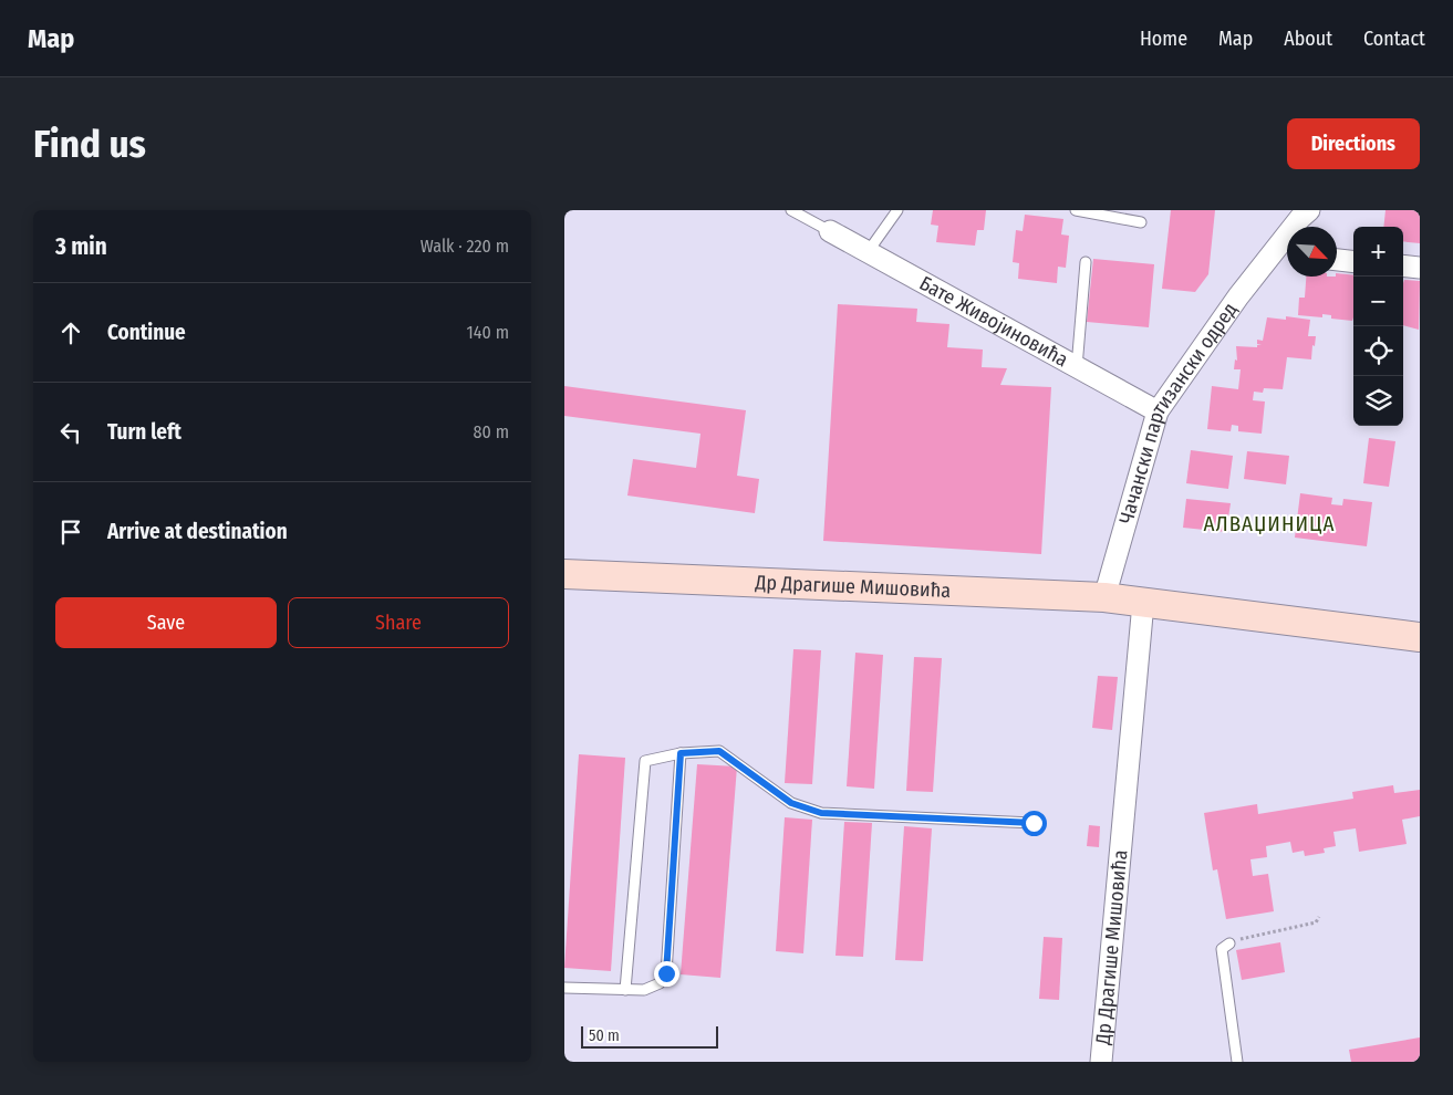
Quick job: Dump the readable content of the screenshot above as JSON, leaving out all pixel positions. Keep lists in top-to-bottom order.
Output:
{
  "streets": {
    "main road": ["Др Драгише Мишовића"],
    "street": ["Бате Живојиновића", "Чачански партизански одред"]
  },
  "crossings": [
    ["Бате Живојиновића", "Чачански партизански одред"],
    ["Чачански партизански одред", "Др Драгише Мишовића"]
  ],
  "districts": ["АЛВАЏИНИЦА"],
  "scale_bar": "50 m",
  "north": "bottom right",
  "page": {
    "header": "Map",
    "nav": [
      "Home",
      "Map",
      "About",
      "Contact"
    ],
    "buttons": [
      "Directions",
      ["Save", "Share"]
    ],
    "title": "Find us",
    "heading": ["3 min", "Walk · 220 m"],
    "map_buttons": ["+", "−"],
    "list": [
      ["Continue", "140 m"],
      ["Turn left", "80 m"],
      "Arrive at destination"
    ],
    "scale": "50 m"
  }
}
